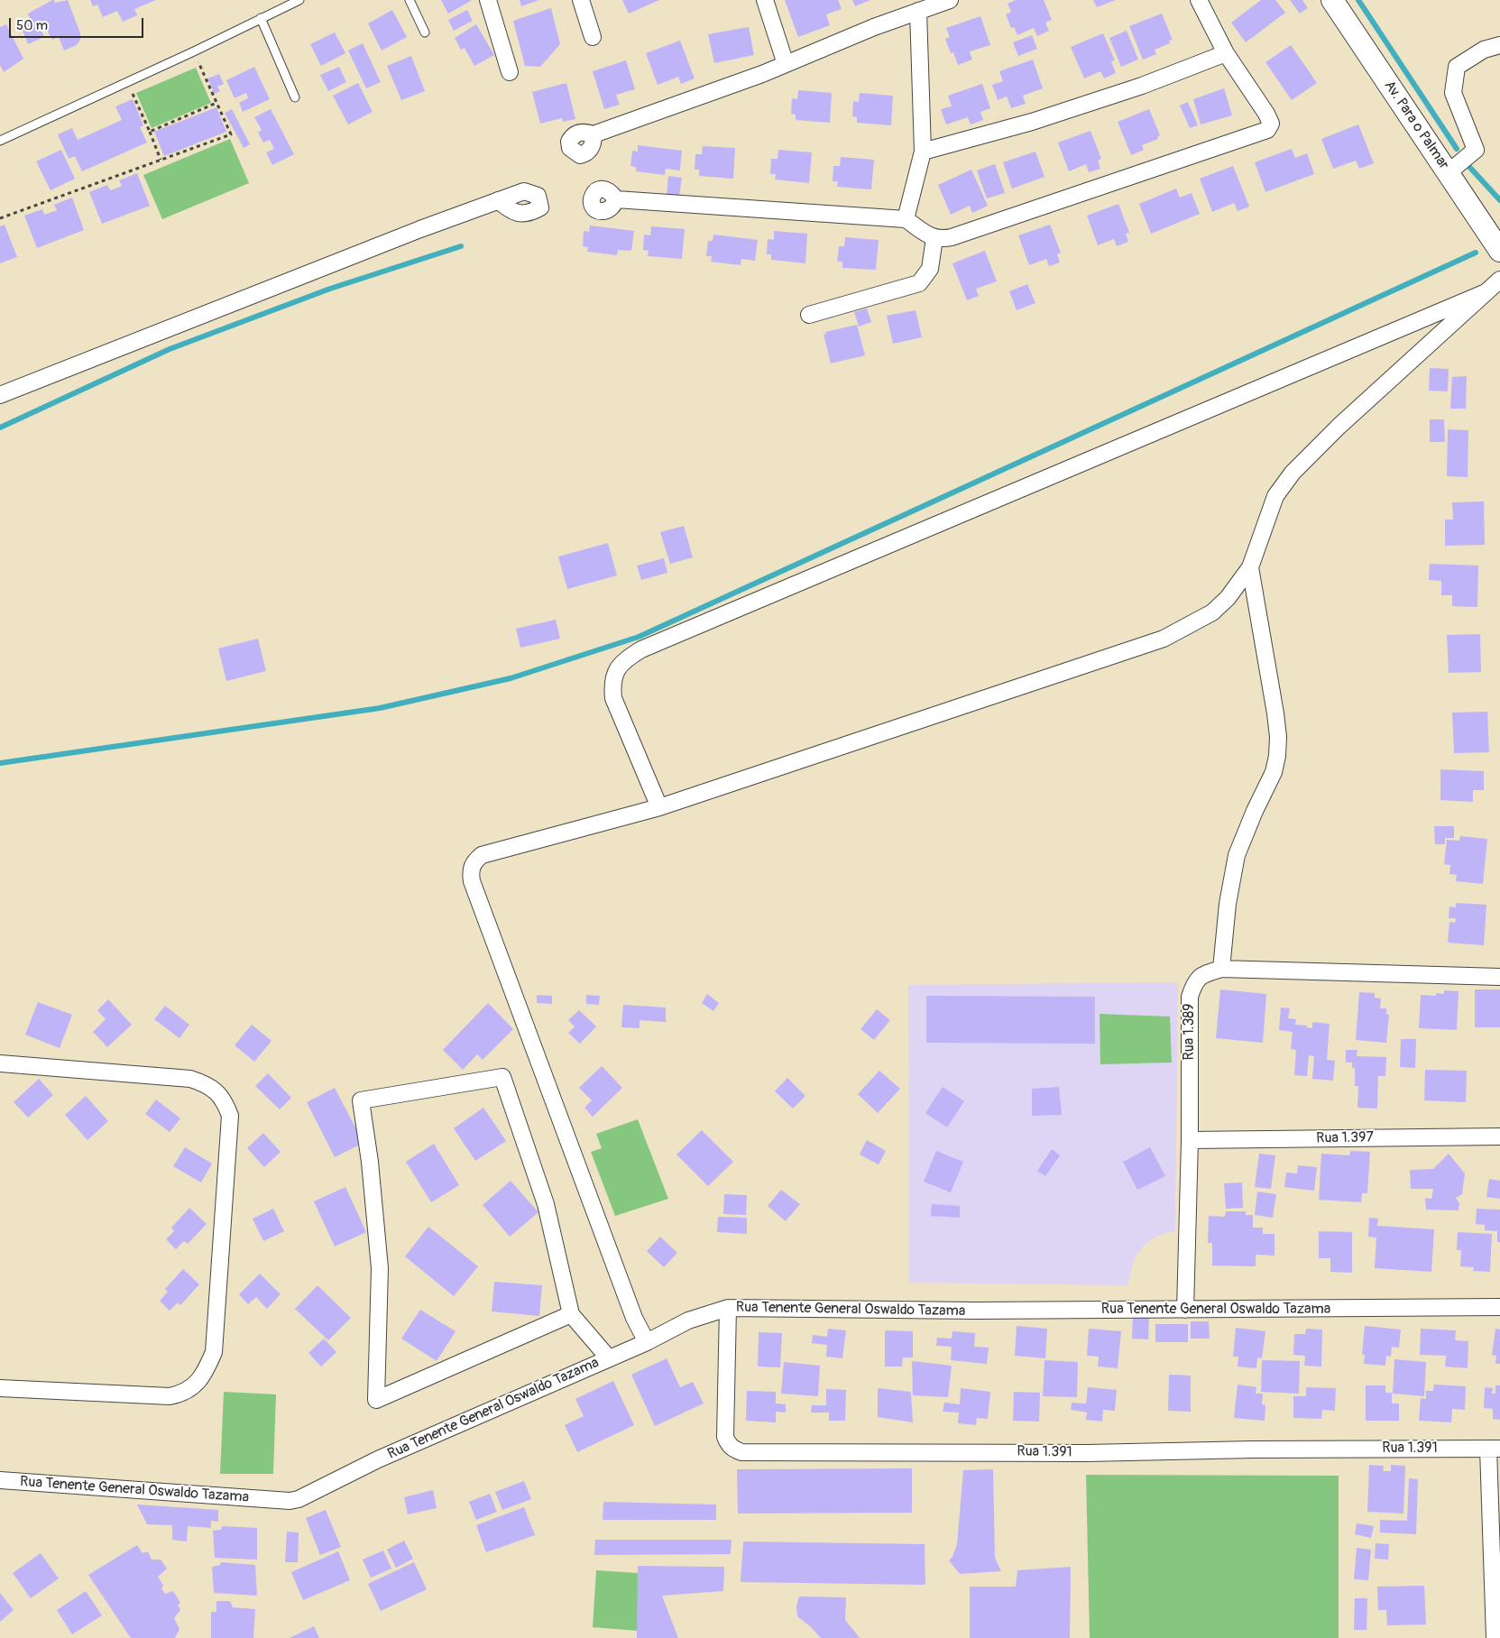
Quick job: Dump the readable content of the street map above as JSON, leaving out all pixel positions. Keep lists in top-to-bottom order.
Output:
{
  "streets": {
    "main road": ["Av. Para o Palmar"],
    "street": [
      "Rua 1.389",
      "Rua 1.397",
      "Rua Tenente General Oswaldo Tazama",
      "Rua 1.391"
    ]
  },
  "crossings": [
    ["Rua 1.389", "Rua 1.397"],
    ["Rua 1.389", "Rua Tenente General Oswaldo Tazama"],
    ["Rua Tenente General Oswaldo Tazama", "Rua 1.391"]
  ],
  "scale_bar": "50 m"
}
